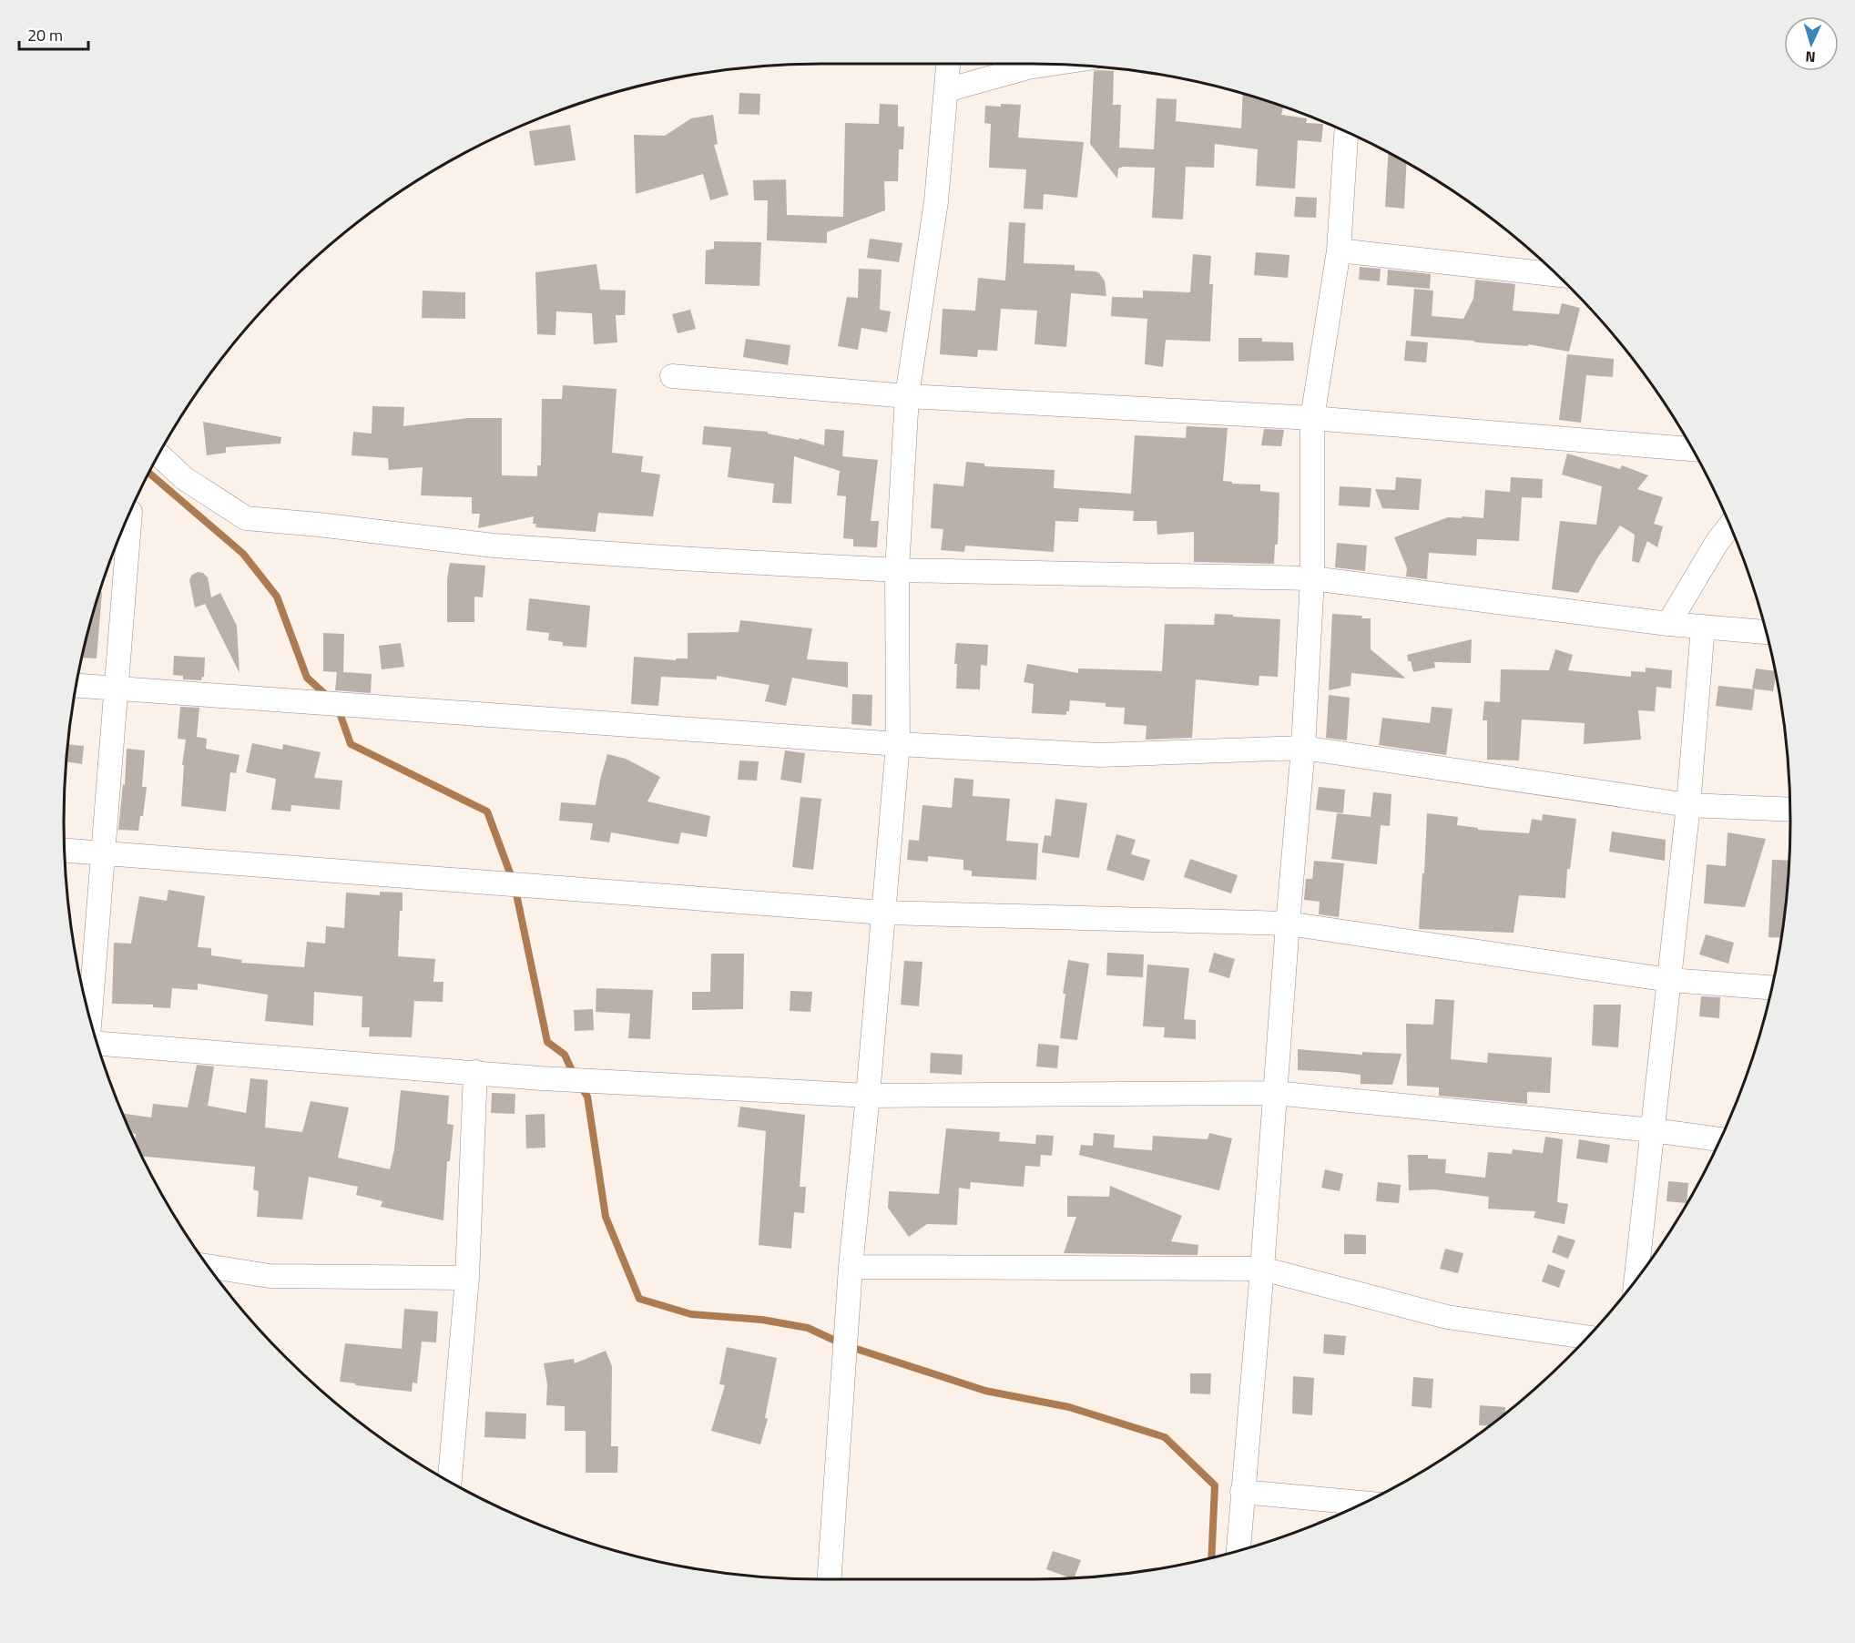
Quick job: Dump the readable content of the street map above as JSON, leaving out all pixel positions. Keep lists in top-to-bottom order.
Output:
{
  "scale_bar": "20 m",
  "north": "bottom"
}
